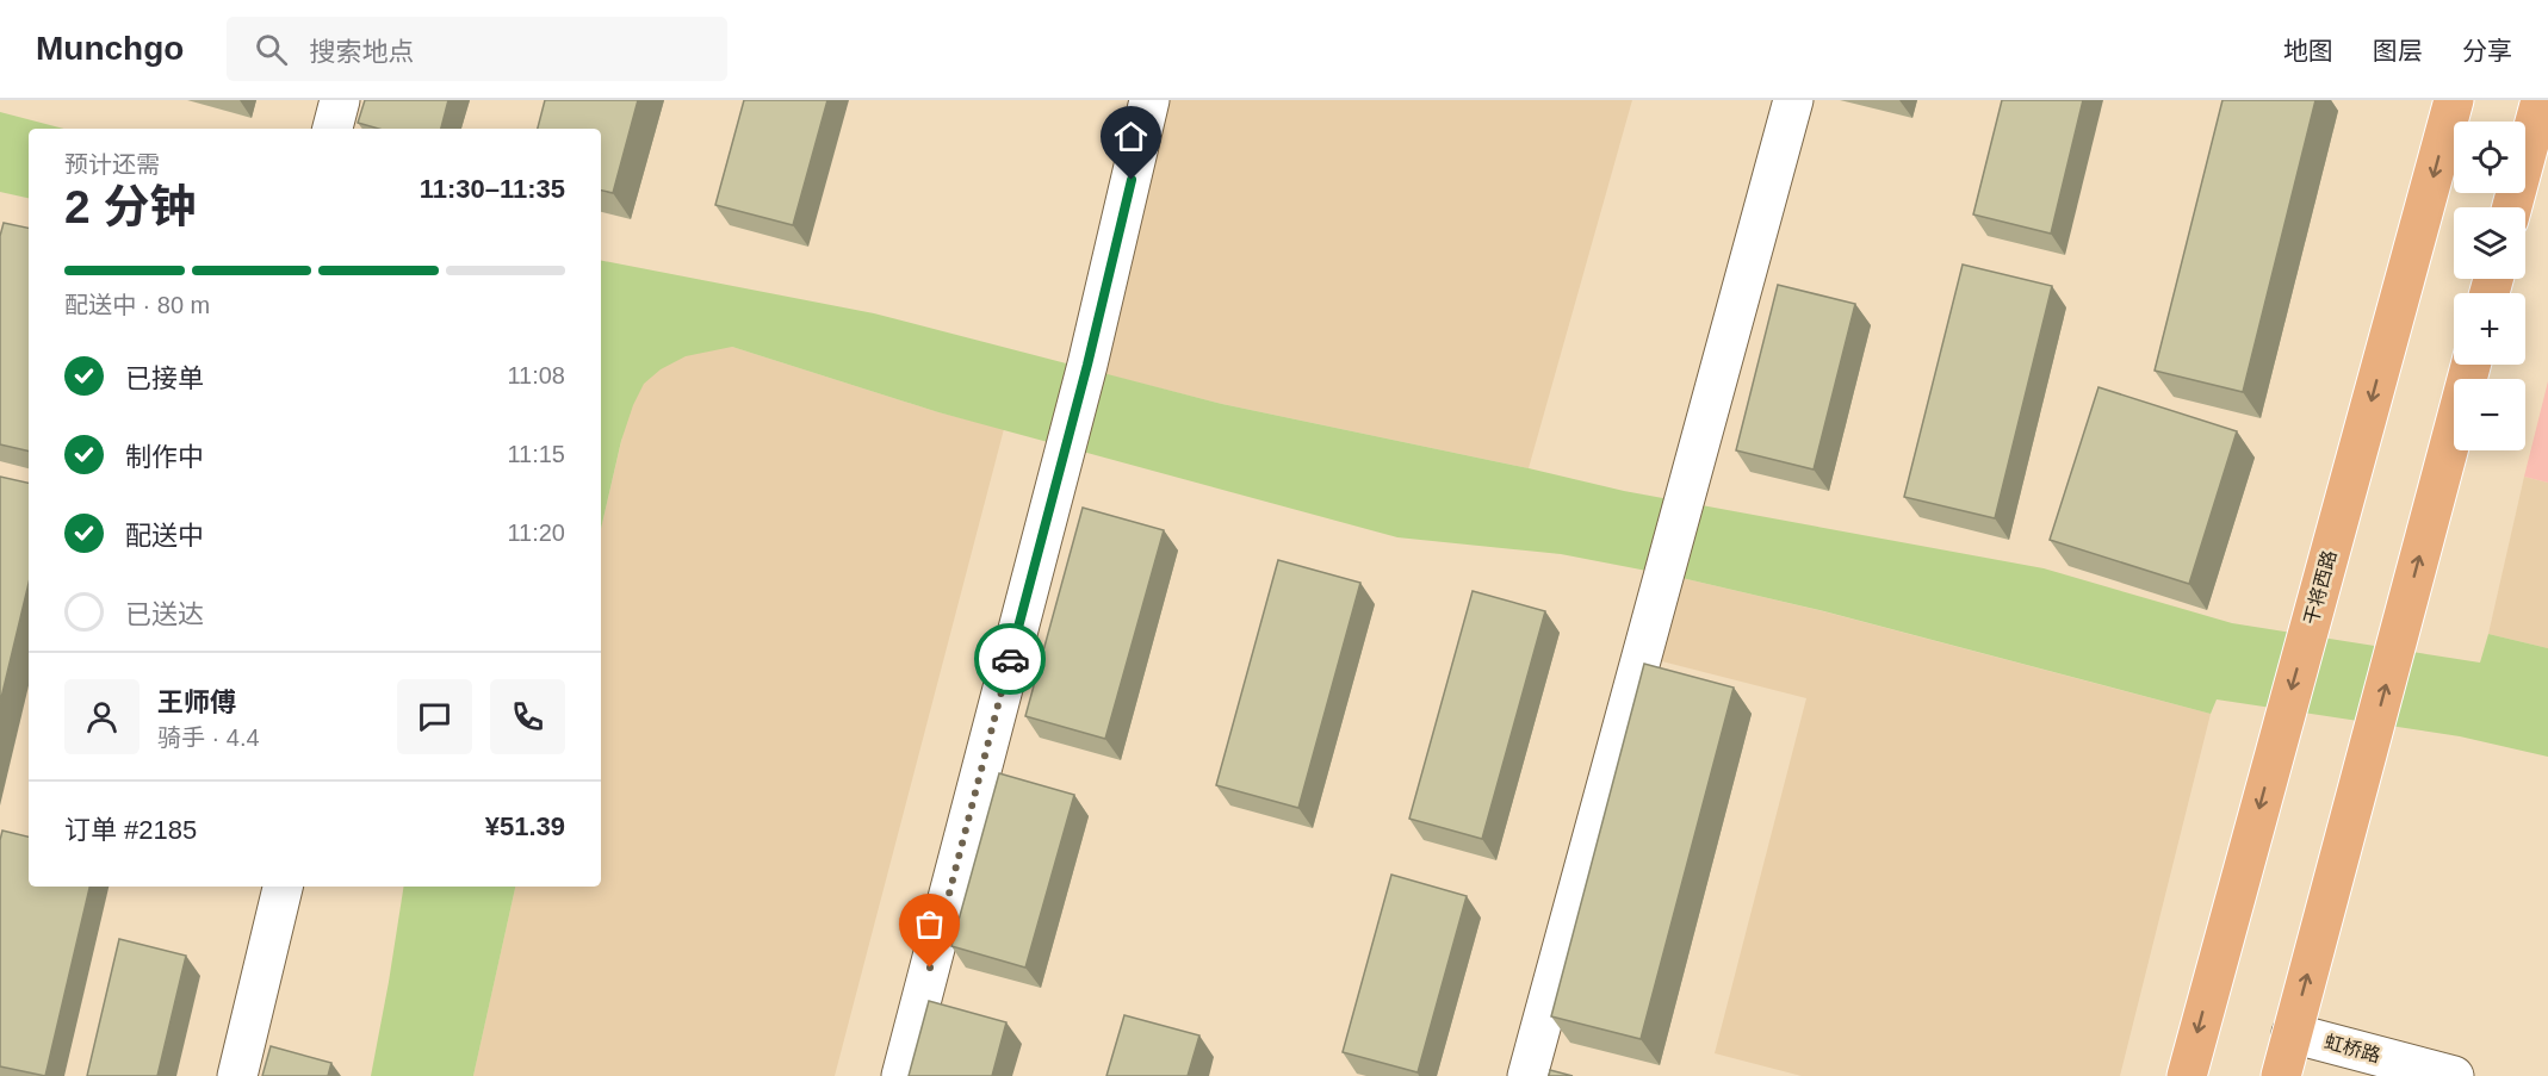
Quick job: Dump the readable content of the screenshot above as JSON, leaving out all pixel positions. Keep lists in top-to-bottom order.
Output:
{
  "streets": {
    "main road": ["干将西路"],
    "street": ["虹桥路"]
  },
  "page": {
    "header": "Munchgo",
    "search": "搜索地点",
    "nav": ["地图", "图层", "分享"],
    "map_buttons": ["+", "−"],
    "heading": ["2 分钟", "预计还需", "11:30–11:35"],
    "panel": [
      "王师傅",
      "骑手 · 4.4",
      "订单 #2185",
      "¥51.39"
    ],
    "bar": "配送中 · 80 m",
    "list": [
      ["已接单", "11:08"],
      ["制作中", "11:15"],
      ["配送中", "11:20"],
      "已送达"
    ]
  }
}
